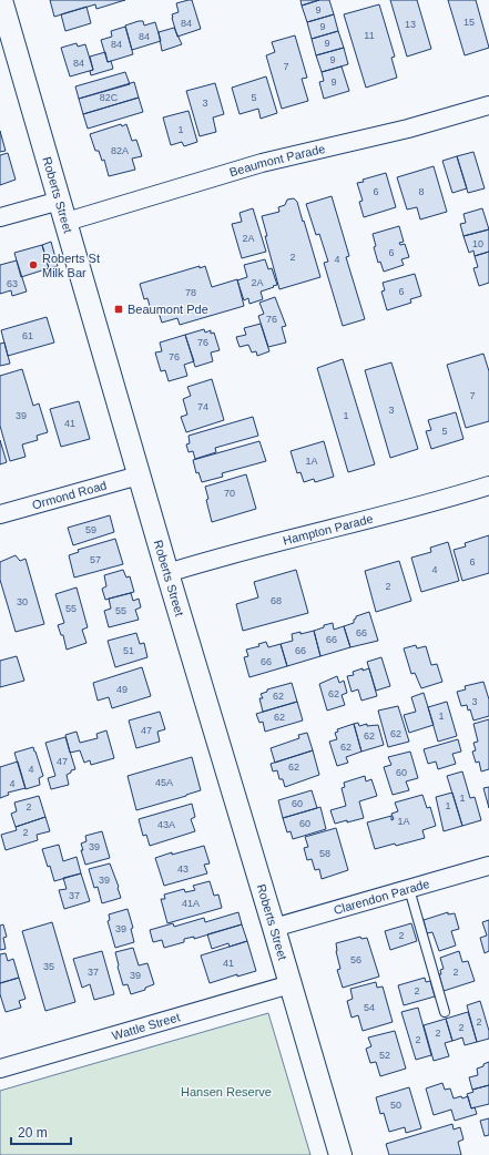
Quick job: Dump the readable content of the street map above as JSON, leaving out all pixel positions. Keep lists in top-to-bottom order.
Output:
{
  "streets": {
    "street": [
      "Beaumont Parade",
      "Roberts Street",
      "Ormond Road",
      "Hampton Parade",
      "Clarendon Parade",
      "Wattle Street"
    ]
  },
  "crossings": [
    ["Beaumont Parade", "Roberts Street"],
    ["Roberts Street", "Ormond Road"],
    ["Roberts Street", "Hampton Parade"],
    ["Roberts Street", "Clarendon Parade"],
    ["Roberts Street", "Wattle Street"]
  ],
  "parks": ["Hansen Reserve"],
  "places": {
    "other": ["Roberts St Milk Bar"],
    "transit": ["Beaumont Pde"]
  },
  "house_numbers": [
    "9",
    "15",
    "84",
    "13",
    "9",
    "11",
    "84",
    "9",
    "84",
    "9",
    "84",
    "7",
    "9",
    "82C",
    "5",
    "3",
    "1",
    "82A",
    "6",
    "8",
    "2A",
    "10",
    "6",
    "2",
    "4",
    "2A",
    "63",
    "6",
    "78",
    "76",
    "61",
    "76",
    "76",
    "7",
    "74",
    "3",
    "39",
    "1",
    "41",
    "5",
    "1A",
    "70",
    "59",
    "57",
    "6",
    "4",
    "2",
    "68",
    "30",
    "55",
    "55",
    "66",
    "66",
    "51",
    "66",
    "66",
    "49",
    "62",
    "62",
    "3",
    "1",
    "62",
    "47",
    "62",
    "62",
    "62",
    "47",
    "62",
    "4",
    "60",
    "45A",
    "4",
    "1",
    "60",
    "1",
    "2",
    "1A",
    "60",
    "43A",
    "2",
    "39",
    "58",
    "43",
    "39",
    "37",
    "41A",
    "39",
    "2",
    "56",
    "41",
    "35",
    "37",
    "2",
    "39",
    "2",
    "54",
    "2",
    "2",
    "2",
    "2",
    "52",
    "50"
  ],
  "scale_bar": "20 m"
}
